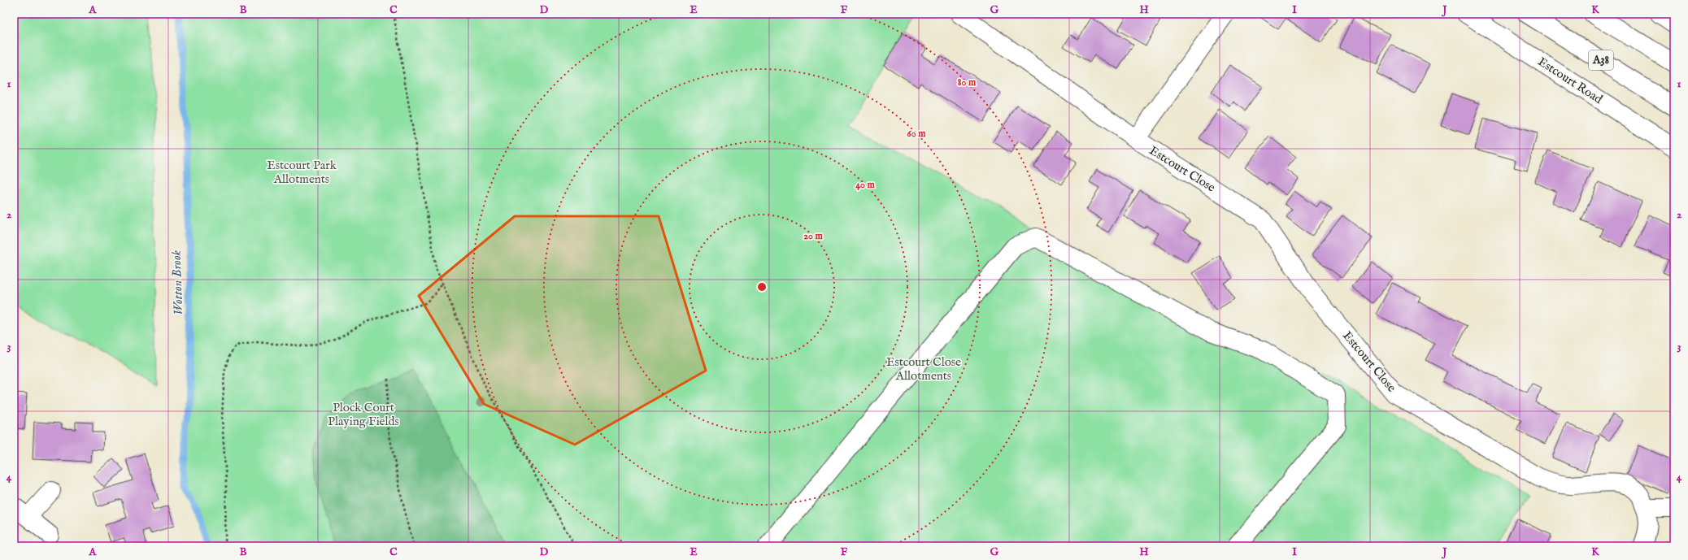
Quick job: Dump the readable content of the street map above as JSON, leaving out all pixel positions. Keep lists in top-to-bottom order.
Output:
{
  "streets": {
    "street": ["A38", "Estcourt Road", "Estcourt Close"]
  },
  "water": ["Wotton Brook"],
  "parks": ["Estcourt Park Allotments", "Estcourt Close Allotments", "Plock Court Playing Fields"],
  "grid": {
    "columns": [
      "A",
      "B",
      "C",
      "D",
      "E",
      "F",
      "G",
      "H",
      "I",
      "J",
      "K"
    ],
    "rows": [
      "1",
      "2",
      "3",
      "4"
    ]
  },
  "rings": [
    "80 m",
    "60 m",
    "40 m",
    "20 m"
  ]
}
